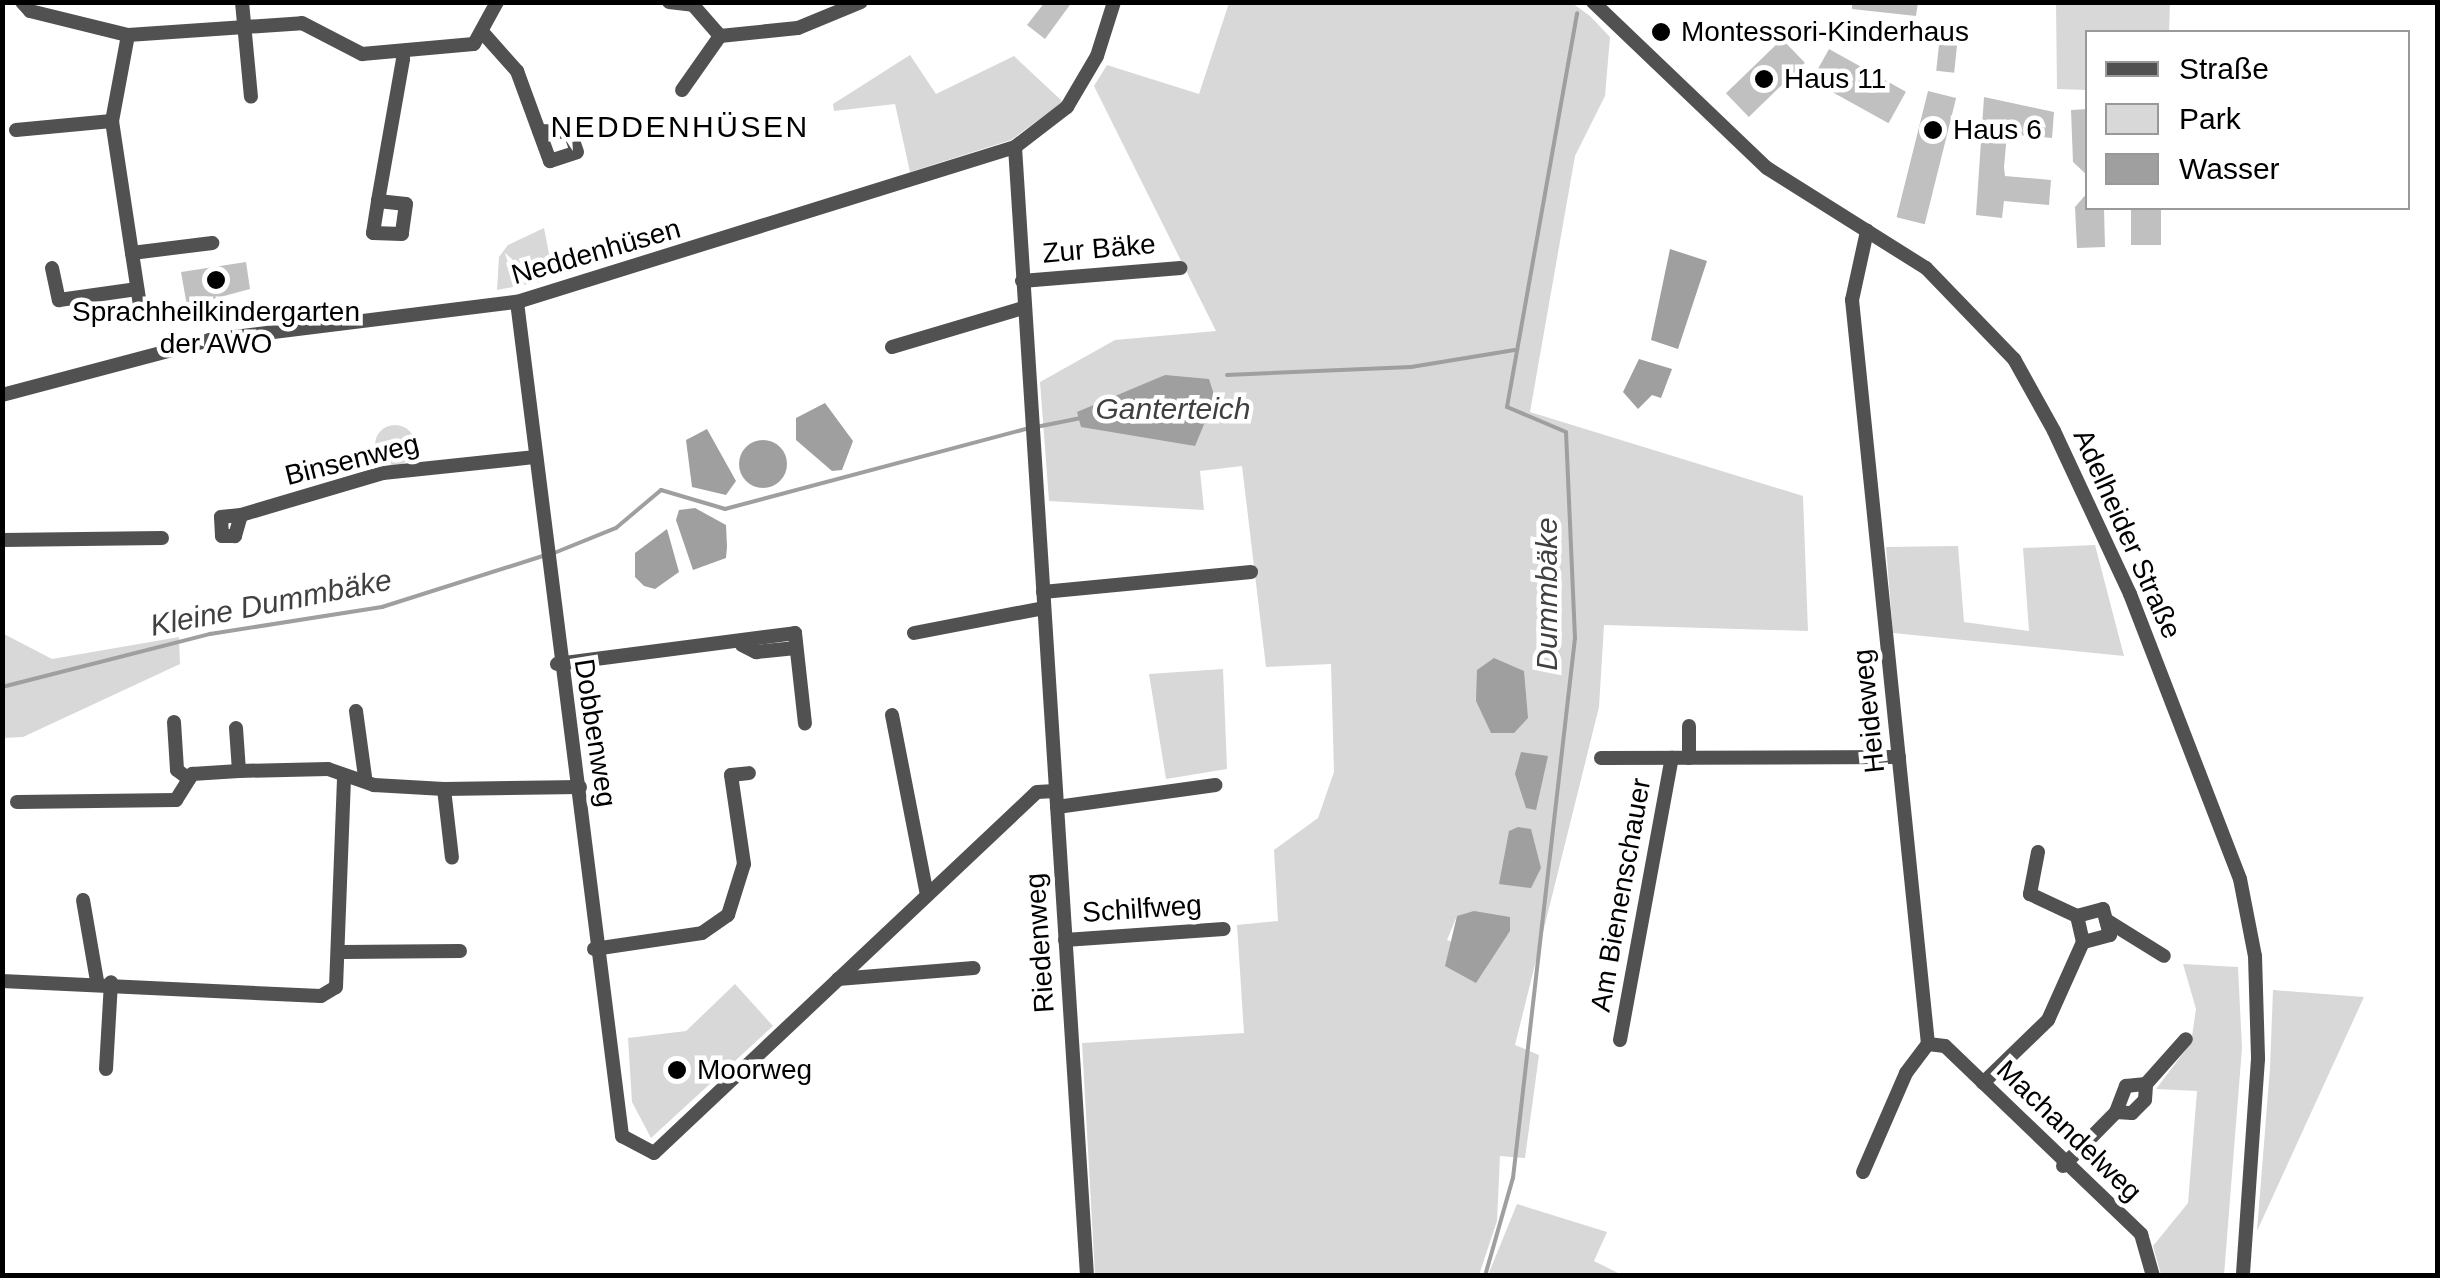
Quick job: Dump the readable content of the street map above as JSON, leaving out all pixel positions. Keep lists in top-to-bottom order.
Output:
{
  "streets": {
    "street": [
      "Zur Bäke",
      "Neddenhüsen",
      "Binsenweg",
      "Adelheider Straße",
      "Heideweg",
      "Dobbenweg",
      "Am Bienenschauer",
      "Schilfweg",
      "Riedenweg",
      "Machandelweg"
    ]
  },
  "crossings": [
    ["Zur Bäke", "Riedenweg"],
    ["Neddenhüsen", "Dobbenweg"],
    ["Neddenhüsen", "Riedenweg"],
    ["Binsenweg", "Dobbenweg"],
    ["Adelheider Straße", "Heideweg"],
    ["Heideweg", "Machandelweg"],
    ["Schilfweg", "Riedenweg"]
  ],
  "districts": ["NEDDENHÜSEN"],
  "water": ["Ganterteich", "Dummbäke", "Kleine Dummbäke"],
  "places": [
    "Montessori-Kinderhaus",
    "Haus 11",
    "Haus 6",
    "Sprachheilkindergarten der AWO",
    "Moorweg"
  ],
  "legend": ["Straße", "Park", "Wasser"]
}
